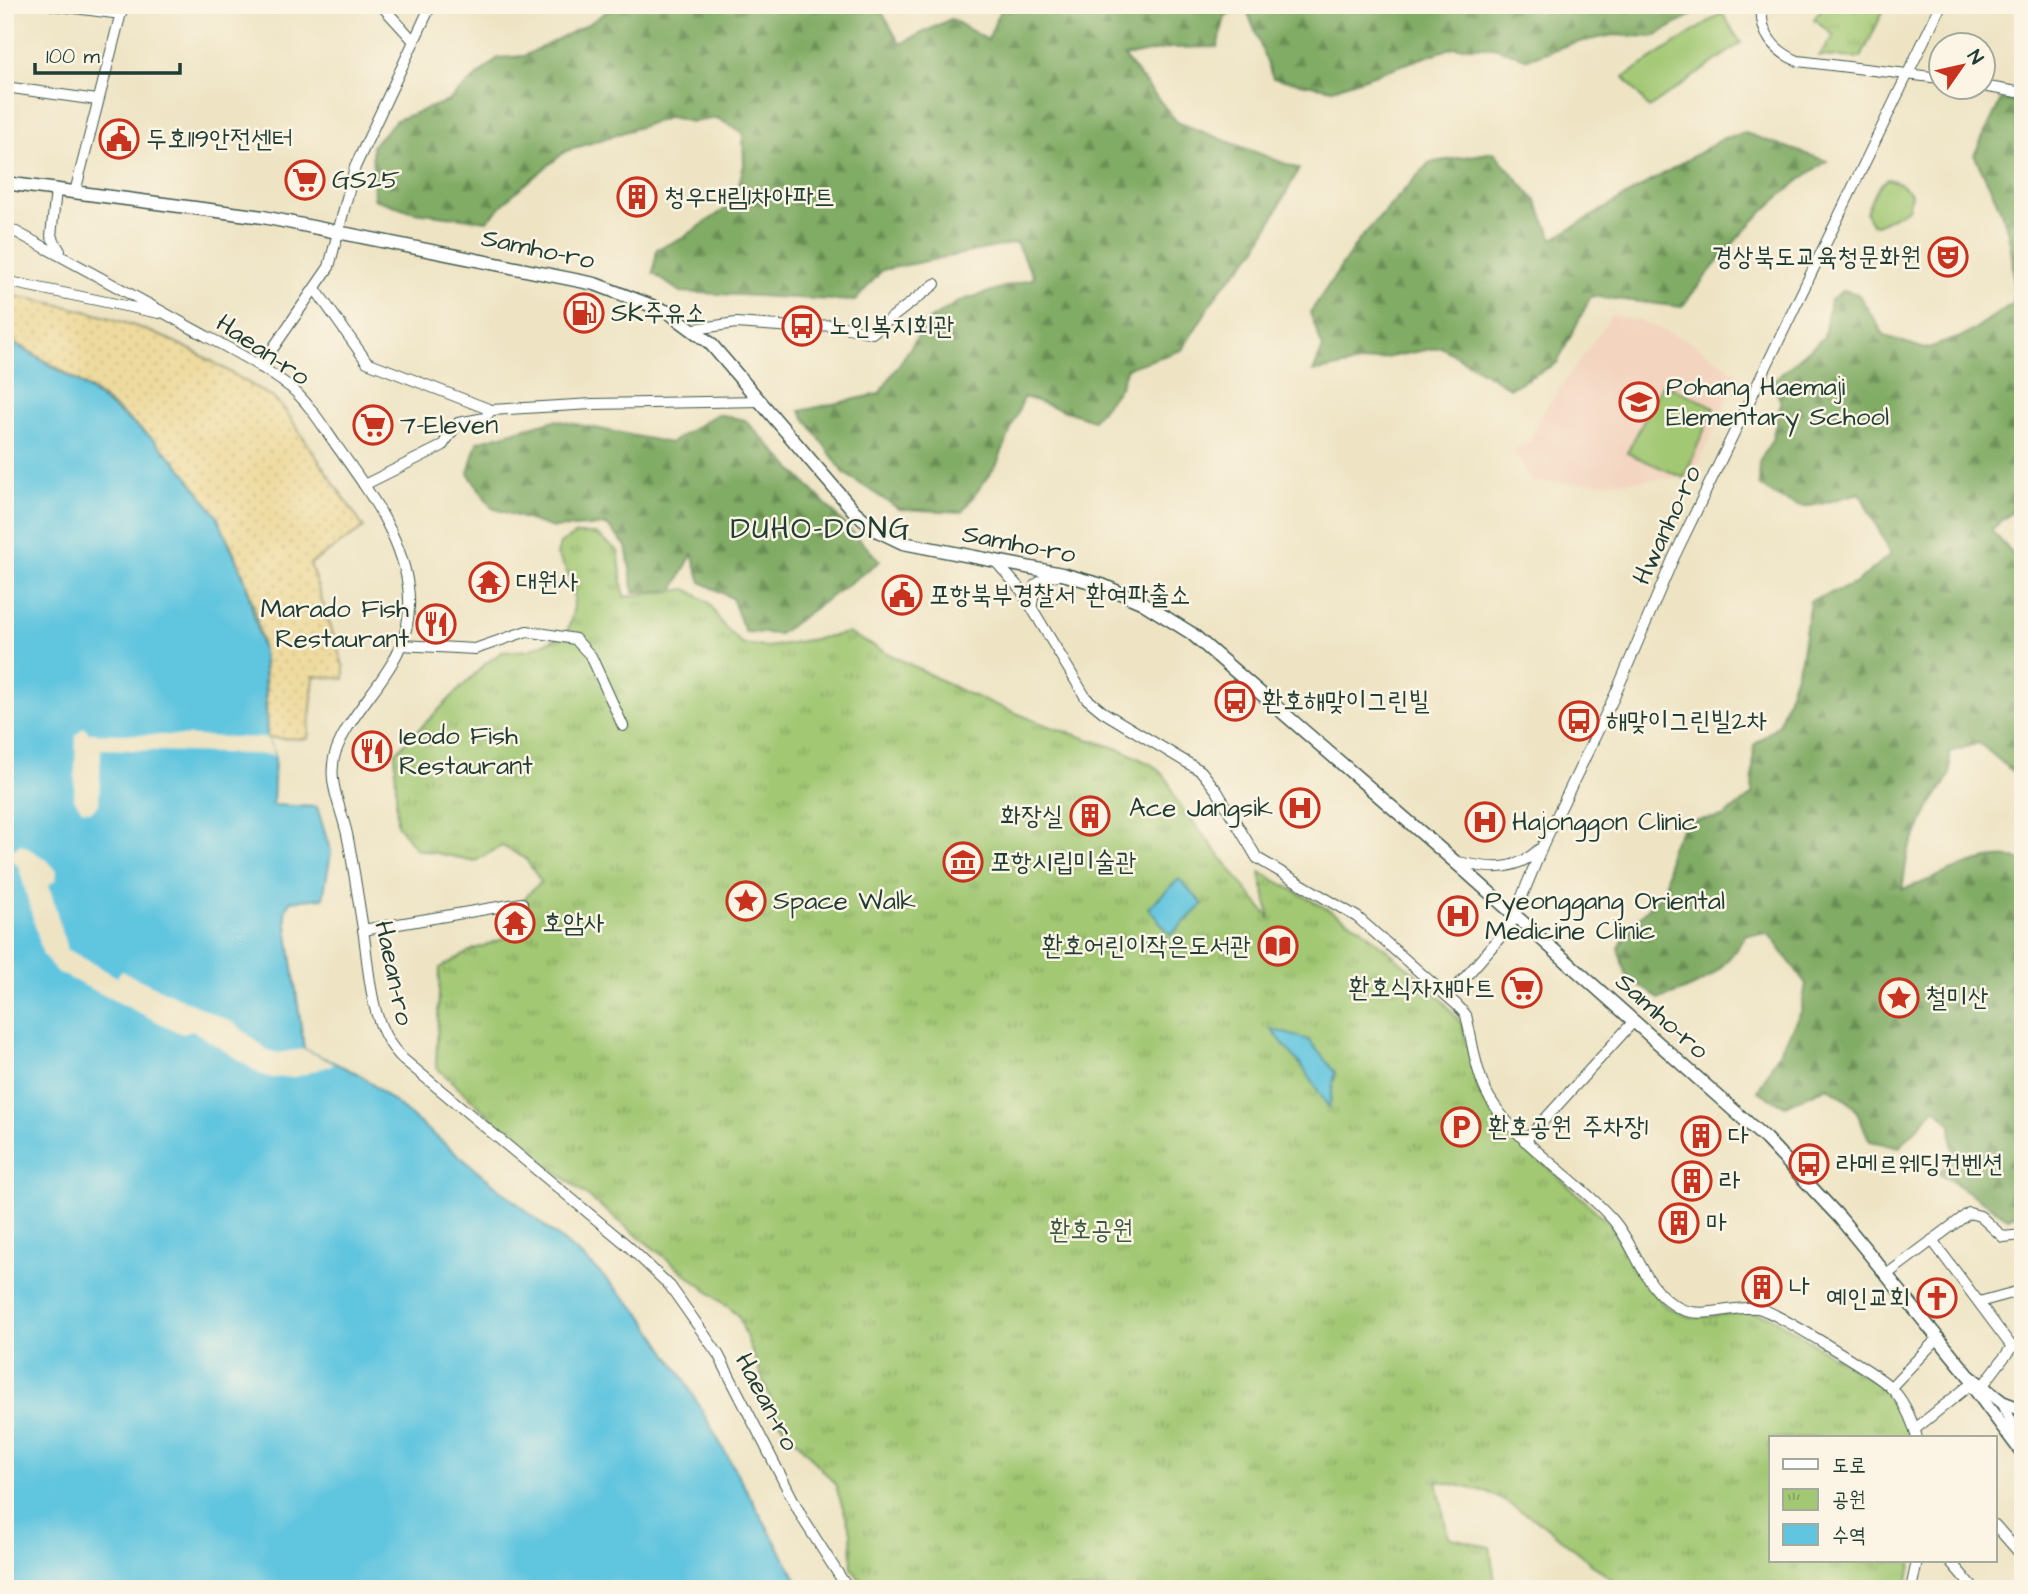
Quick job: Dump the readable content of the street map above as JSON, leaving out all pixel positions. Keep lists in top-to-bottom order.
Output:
{
  "streets": {
    "main road": ["Samho-ro"],
    "street": ["Haean-ro", "Hwanho-ro"]
  },
  "crossings": [
    ["Samho-ro", "Hwanho-ro"]
  ],
  "districts": ["DUHO-DONG"],
  "parks": ["환호공원"],
  "places": {
    "public building": ["두호119안전센터", "포항북부경찰서 환여파출소"],
    "supermarket": ["GS25", "7-Eleven", "환호식자재마트"],
    "building": [
      "청우대림1차아파트",
      "화장실",
      "다",
      "라",
      "마",
      "나"
    ],
    "theatre": ["경상북도교육청문화원"],
    "fuel station": ["SK주유소"],
    "bus stop": [
      "노인복지회관",
      "환호해맞이그린빌",
      "해맞이그린빌2차",
      "라메르웨딩컨벤션"
    ],
    "school or university": ["Pohang Haemaji Elementary School"],
    "temple": ["대원사", "호암사"],
    "restaurant": ["Marado Fish Restaurant", "Ieodo Fish Restaurant"],
    "hospital": ["Ace Jangsik", "Hajonggon Clinic", "Pyeonggang Oriental Medicine Clinic"],
    "museum": ["포항시립미술관"],
    "place": ["Space Walk", "철미산"],
    "library": ["환호어린이작은도서관"],
    "parking": ["환호공원 주차장1"],
    "church": ["예인교회"]
  },
  "legend": ["도로", "공원", "수역"],
  "scale_bar": "100 m",
  "north": "top right"
}
